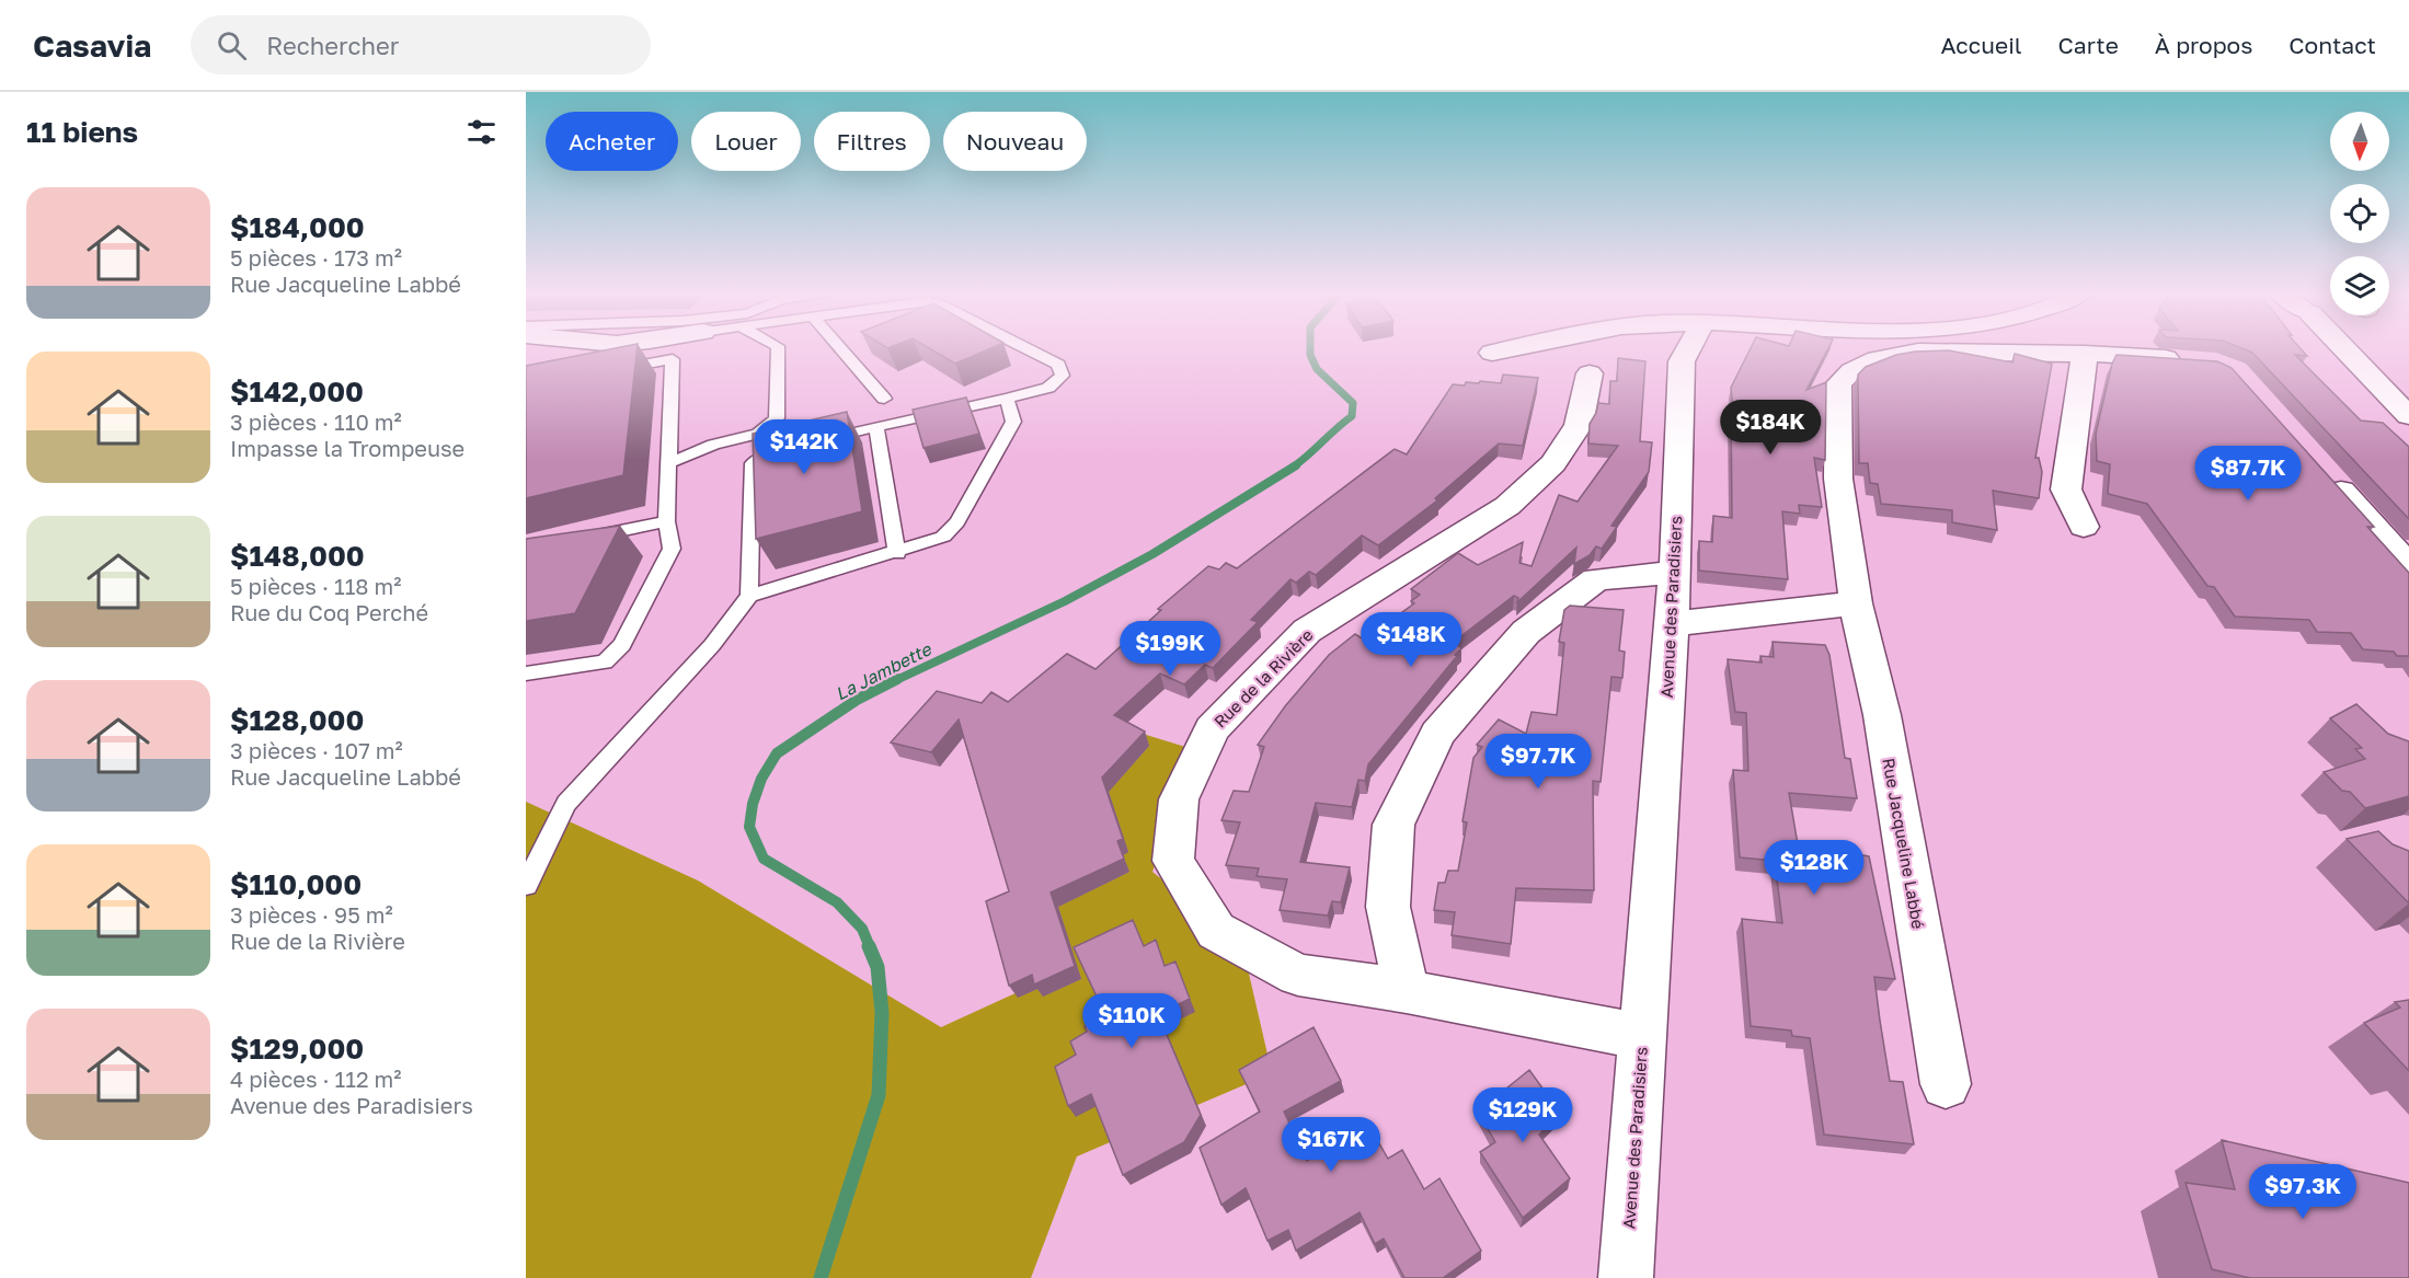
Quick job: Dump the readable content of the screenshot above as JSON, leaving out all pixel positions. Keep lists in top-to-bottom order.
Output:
{
  "streets": {
    "street": ["Avenue des Paradisiers", "Rue de la Rivière", "Rue Jacqueline Labbé"]
  },
  "crossings": [
    ["Avenue des Paradisiers", "Rue de la Rivière"]
  ],
  "water": ["La Jambette"],
  "north": "bottom",
  "page": {
    "header": "Casavia",
    "search": "Rechercher",
    "nav": [
      "Accueil",
      "Carte",
      "À propos",
      "Contact"
    ],
    "heading": "11 biens",
    "chip": [
      "Acheter",
      "Louer",
      "Filtres",
      "Nouveau"
    ],
    "list": [
      {
        "name": "$184,000",
        "note": "5 pièces · 173 m² · Rue Jacqueline Labbé"
      },
      {
        "name": "$142,000",
        "note": "3 pièces · 110 m² · Impasse la Trompeuse"
      },
      {
        "name": "$148,000",
        "note": "5 pièces · 118 m² · Rue du Coq Perché"
      },
      {
        "name": "$128,000",
        "note": "3 pièces · 107 m² · Rue Jacqueline Labbé"
      },
      {
        "name": "$110,000",
        "note": "3 pièces · 95 m² · Rue de la Rivière"
      },
      {
        "name": "$129,000",
        "note": "4 pièces · 112 m² · Avenue des Paradisiers"
      }
    ],
    "price": [
      "$184K",
      "$142K",
      "$87.7K",
      "$148K",
      "$199K",
      "$97.7K",
      "$128K",
      "$110K",
      "$129K",
      "$167K",
      "$97.3K"
    ]
  }
}
